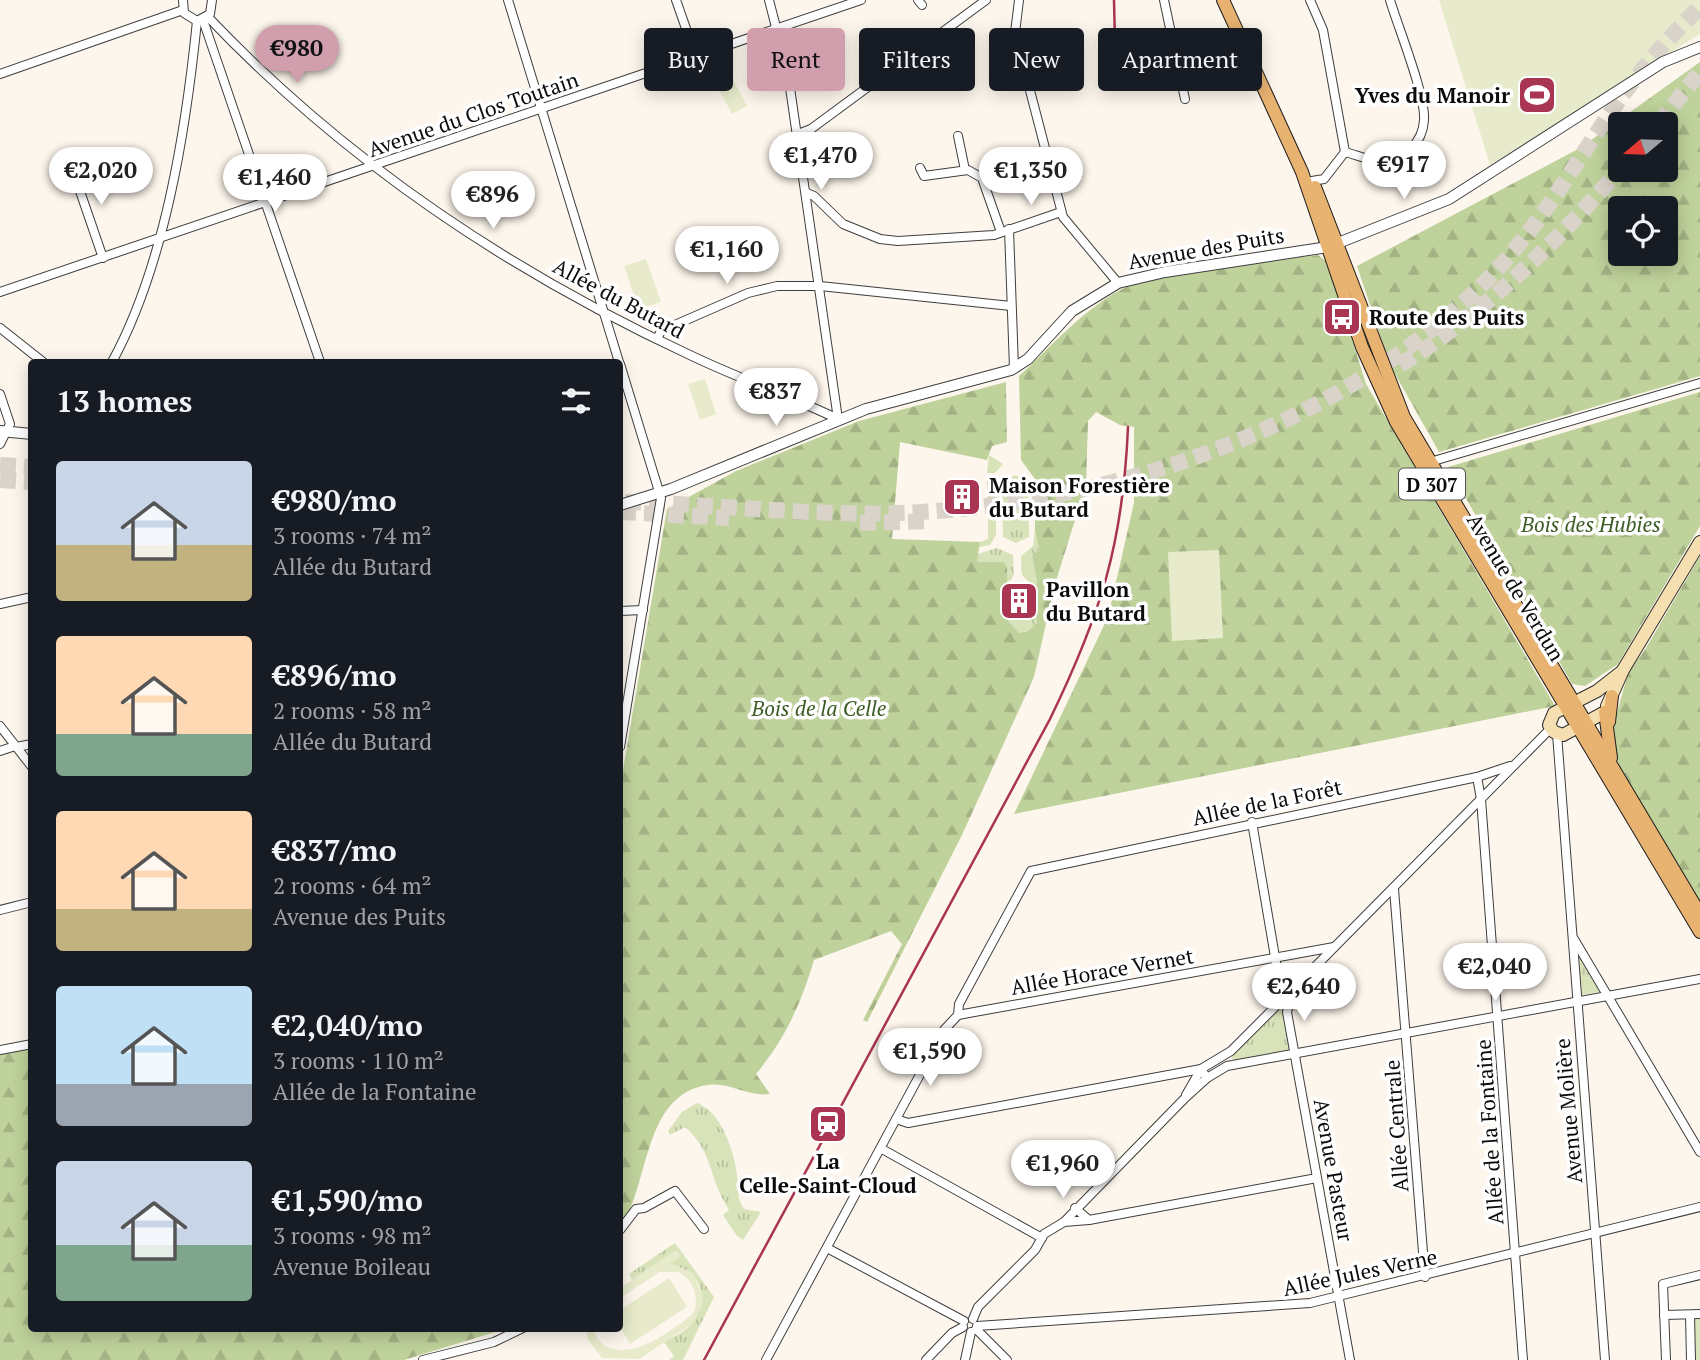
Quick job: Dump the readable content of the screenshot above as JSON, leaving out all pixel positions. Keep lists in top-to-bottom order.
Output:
{
  "streets": {
    "main road": ["D 307", "Avenue de Verdun"],
    "street": [
      "Avenue du Clos Toutain",
      "Avenue des Puits",
      "Allée du Butard",
      "Allée de la Forêt",
      "Allée Horace Vernet",
      "Avenue Molière",
      "Allée Centrale",
      "Allée de la Fontaine",
      "Avenue Pasteur",
      "Allée Jules Verne"
    ]
  },
  "crossings": [
    ["Avenue du Clos Toutain", "Allée du Butard"],
    ["Avenue des Puits", "Allée du Butard"],
    ["Avenue des Puits", "Avenue de Verdun"],
    ["Allée de la Forêt", "Allée Horace Vernet"],
    ["Allée de la Forêt", "Allée de la Fontaine"],
    ["Allée Horace Vernet", "Avenue Pasteur"],
    ["Avenue Molière", "Allée Jules Verne"],
    ["Allée Centrale", "Allée Jules Verne"],
    ["Allée de la Fontaine", "Allée Jules Verne"],
    ["Avenue Pasteur", "Allée Jules Verne"]
  ],
  "parks": ["Bois des Hubies", "Bois de la Celle"],
  "places": {
    "sports": ["Yves du Manoir"],
    "bus stop": ["Route des Puits"],
    "building": ["Maison Forestière du Butard", "Pavillon du Butard"],
    "station": ["La Celle-Saint-Cloud"]
  },
  "north": "left",
  "page": {
    "price": [
      "€980",
      "€1,470",
      "€917",
      "€2,020",
      "€1,350",
      "€1,460",
      "€896",
      "€1,160",
      "€837",
      "€2,040",
      "€2,640",
      "€1,590",
      "€1,960"
    ],
    "chip": [
      "Buy",
      "Rent",
      "Filters",
      "New",
      "Apartment"
    ],
    "heading": "13 homes",
    "list": [
      {
        "name": "€980/mo",
        "note": "3 rooms · 74 m² · Allée du Butard"
      },
      {
        "name": "€896/mo",
        "note": "2 rooms · 58 m² · Allée du Butard"
      },
      {
        "name": "€837/mo",
        "note": "2 rooms · 64 m² · Avenue des Puits"
      },
      {
        "name": "€2,040/mo",
        "note": "3 rooms · 110 m² · Allée de la Fontaine"
      },
      {
        "name": "€1,590/mo",
        "note": "3 rooms · 98 m² · Avenue Boileau"
      }
    ]
  }
}
